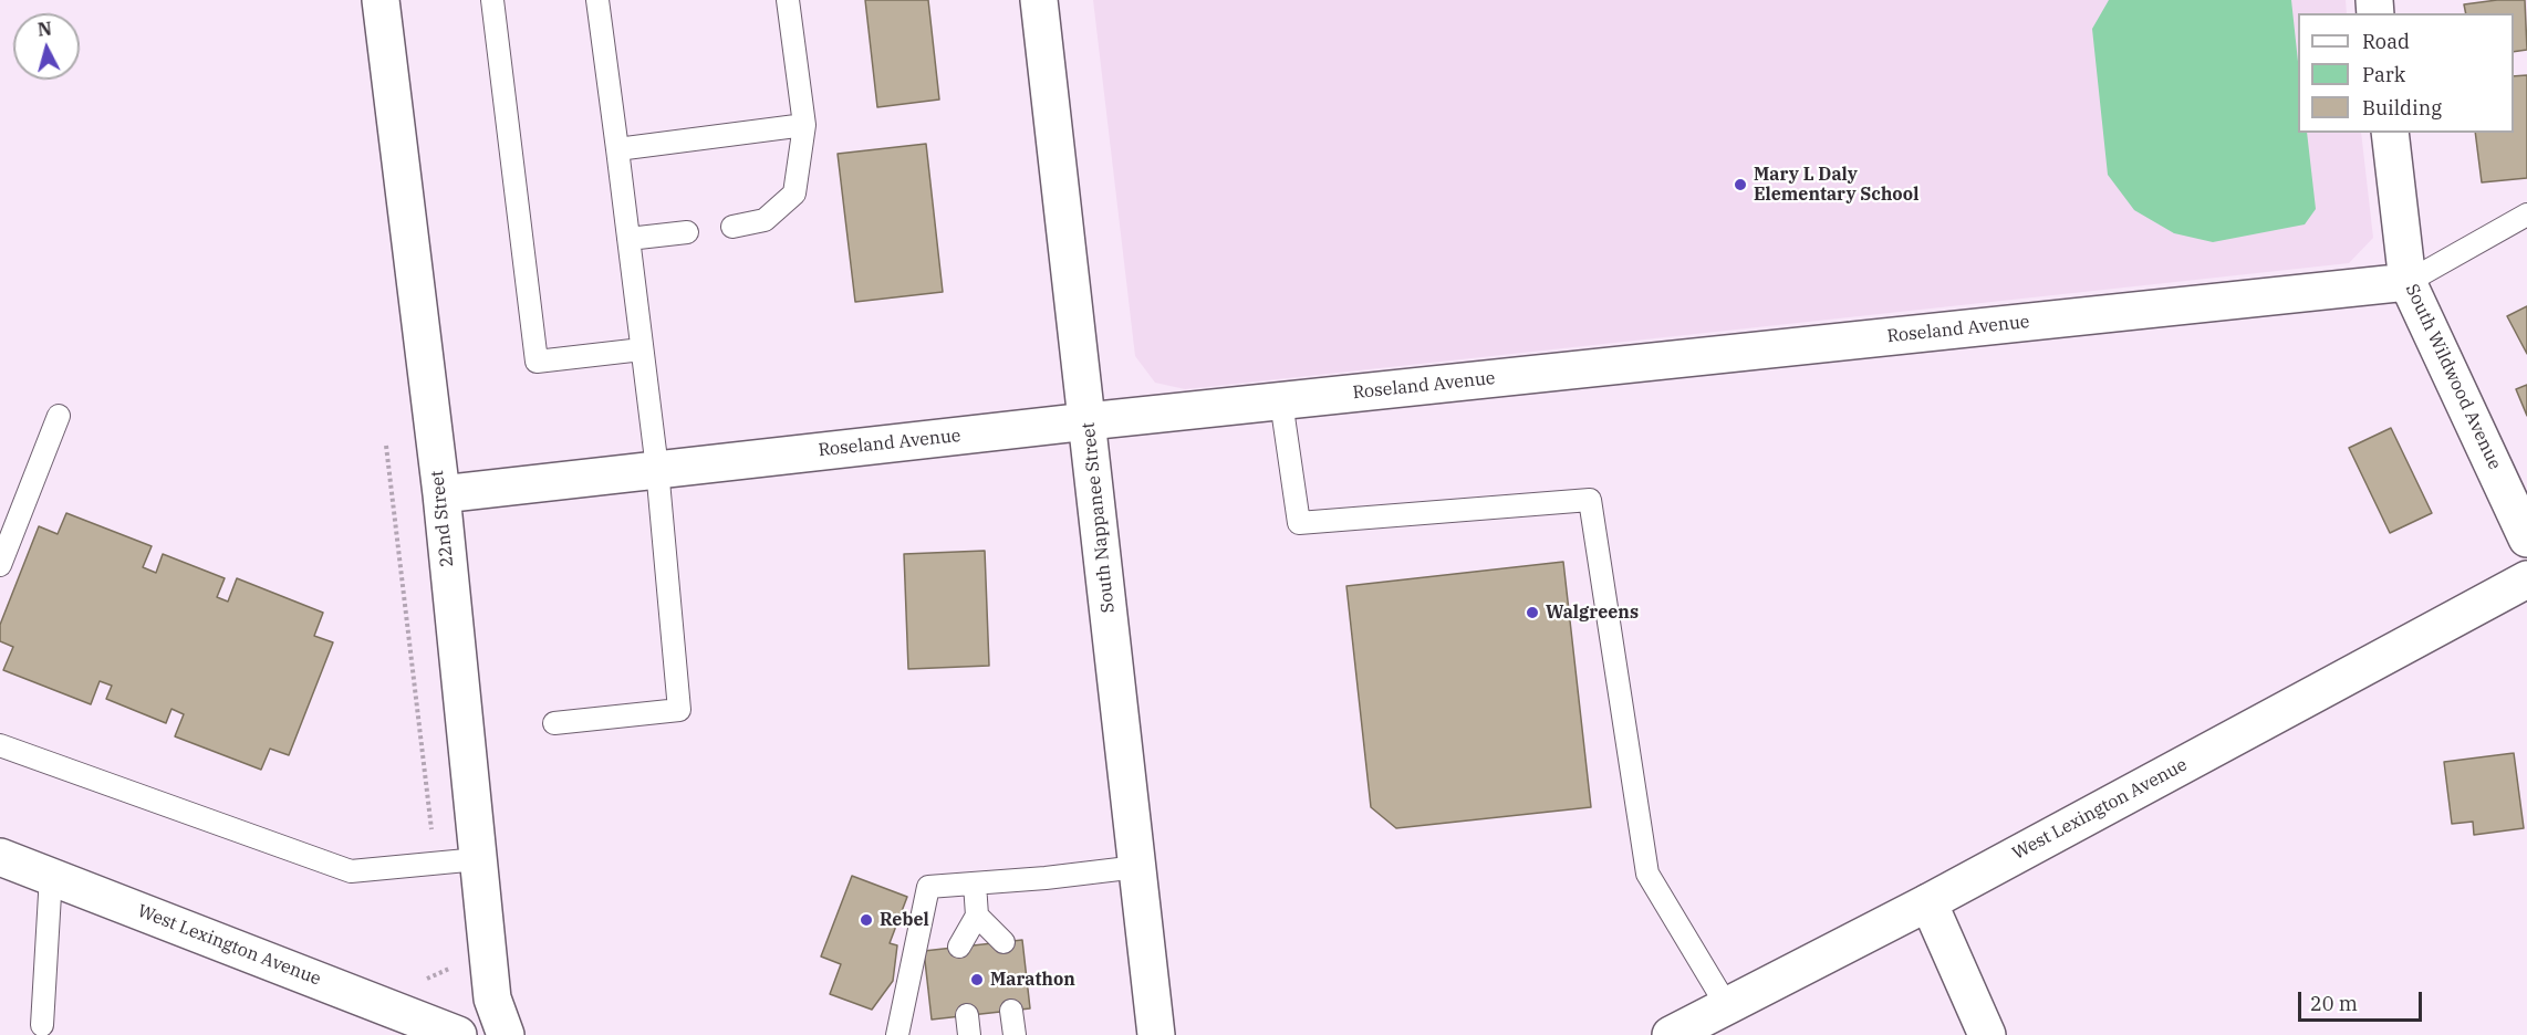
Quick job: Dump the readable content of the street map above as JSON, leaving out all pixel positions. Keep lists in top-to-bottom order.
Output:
{
  "streets": {
    "street": [
      "Roseland Avenue",
      "South Wildwood Avenue",
      "South Nappanee Street",
      "22nd Street",
      "West Lexington Avenue"
    ]
  },
  "crossings": [
    ["Roseland Avenue", "South Wildwood Avenue"],
    ["Roseland Avenue", "South Nappanee Street"],
    ["Roseland Avenue", "22nd Street"]
  ],
  "places": [
    "Mary L Daly Elementary School",
    "Walgreens",
    "Rebel",
    "Marathon"
  ],
  "legend": ["Road", "Park", "Building"],
  "scale_bar": "20 m",
  "north": "top"
}
